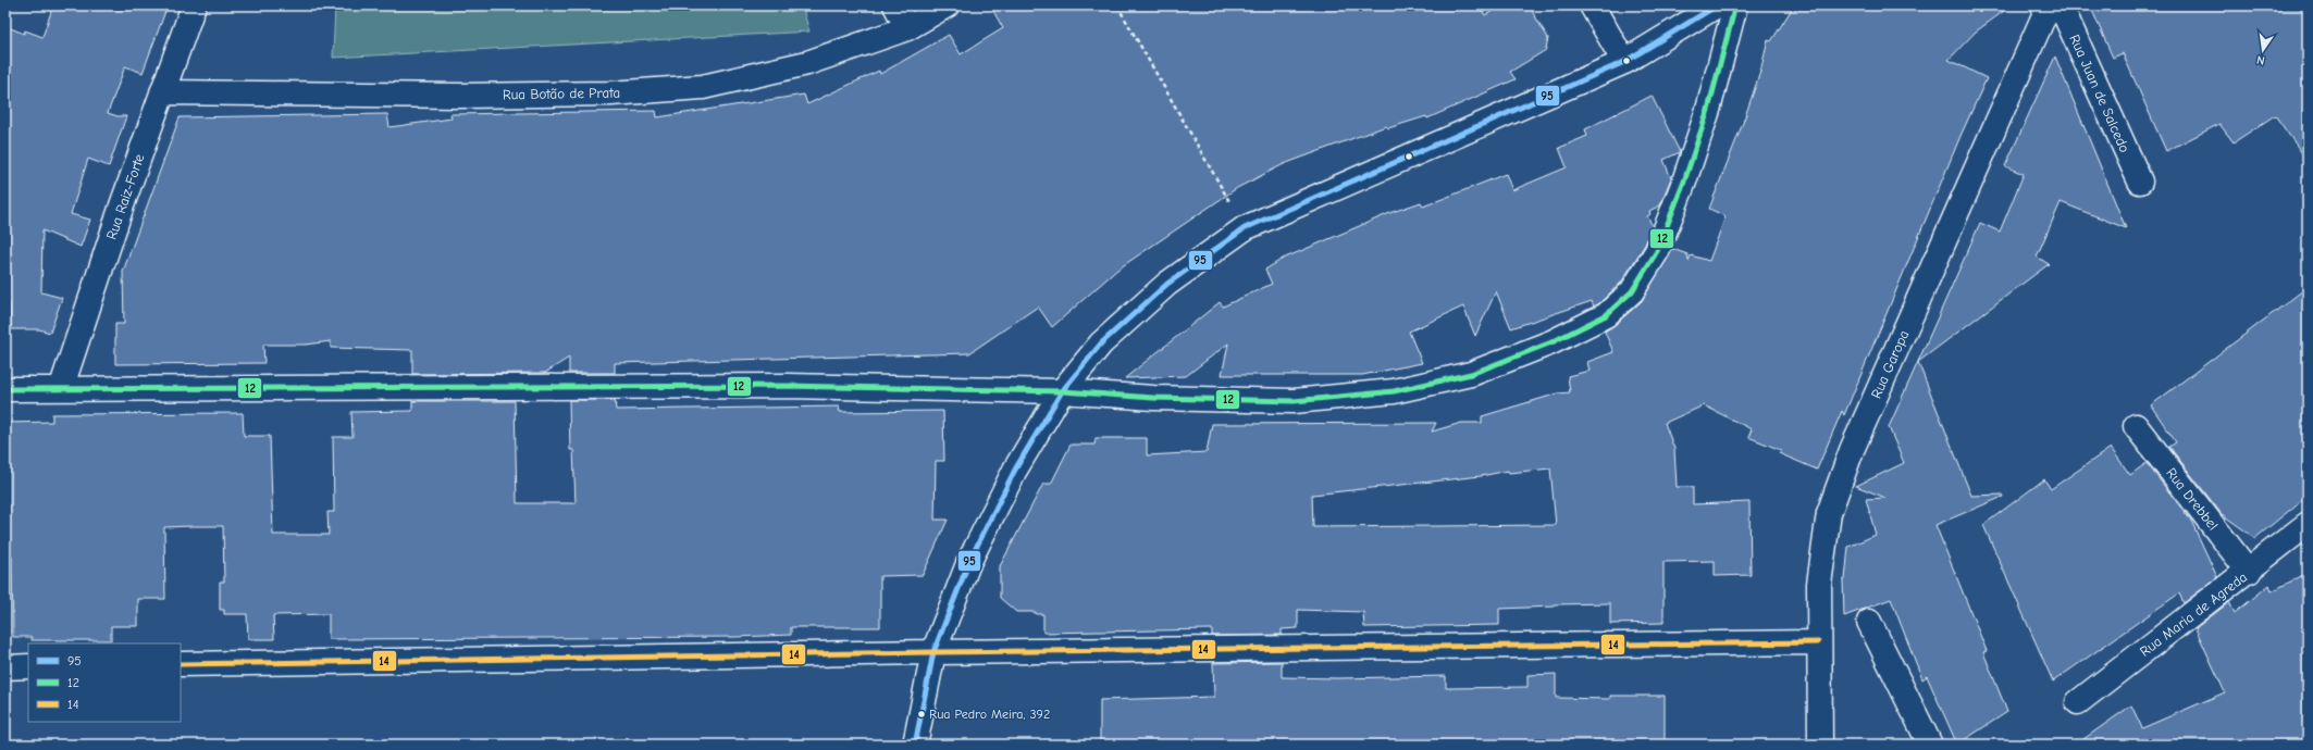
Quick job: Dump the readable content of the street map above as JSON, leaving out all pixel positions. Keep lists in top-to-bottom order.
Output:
{
  "streets": {
    "street": [
      "Rua Botão de Prata",
      "Rua Juan de Salcedo",
      "Rua Raiz-Forte",
      "Rua Garopa",
      "Rua Drebbel",
      "Rua Maria de Agreda"
    ]
  },
  "crossings": [
    ["Rua Botão de Prata", "Rua Raiz-Forte"],
    ["Rua Drebbel", "Rua Maria de Agreda"]
  ],
  "places": ["Rua Pedro Meira, 392"],
  "lines": ["transit line 95", "transit line 12", "transit line 14"],
  "legend": ["95", "12", "14"],
  "north": "bottom"
}
